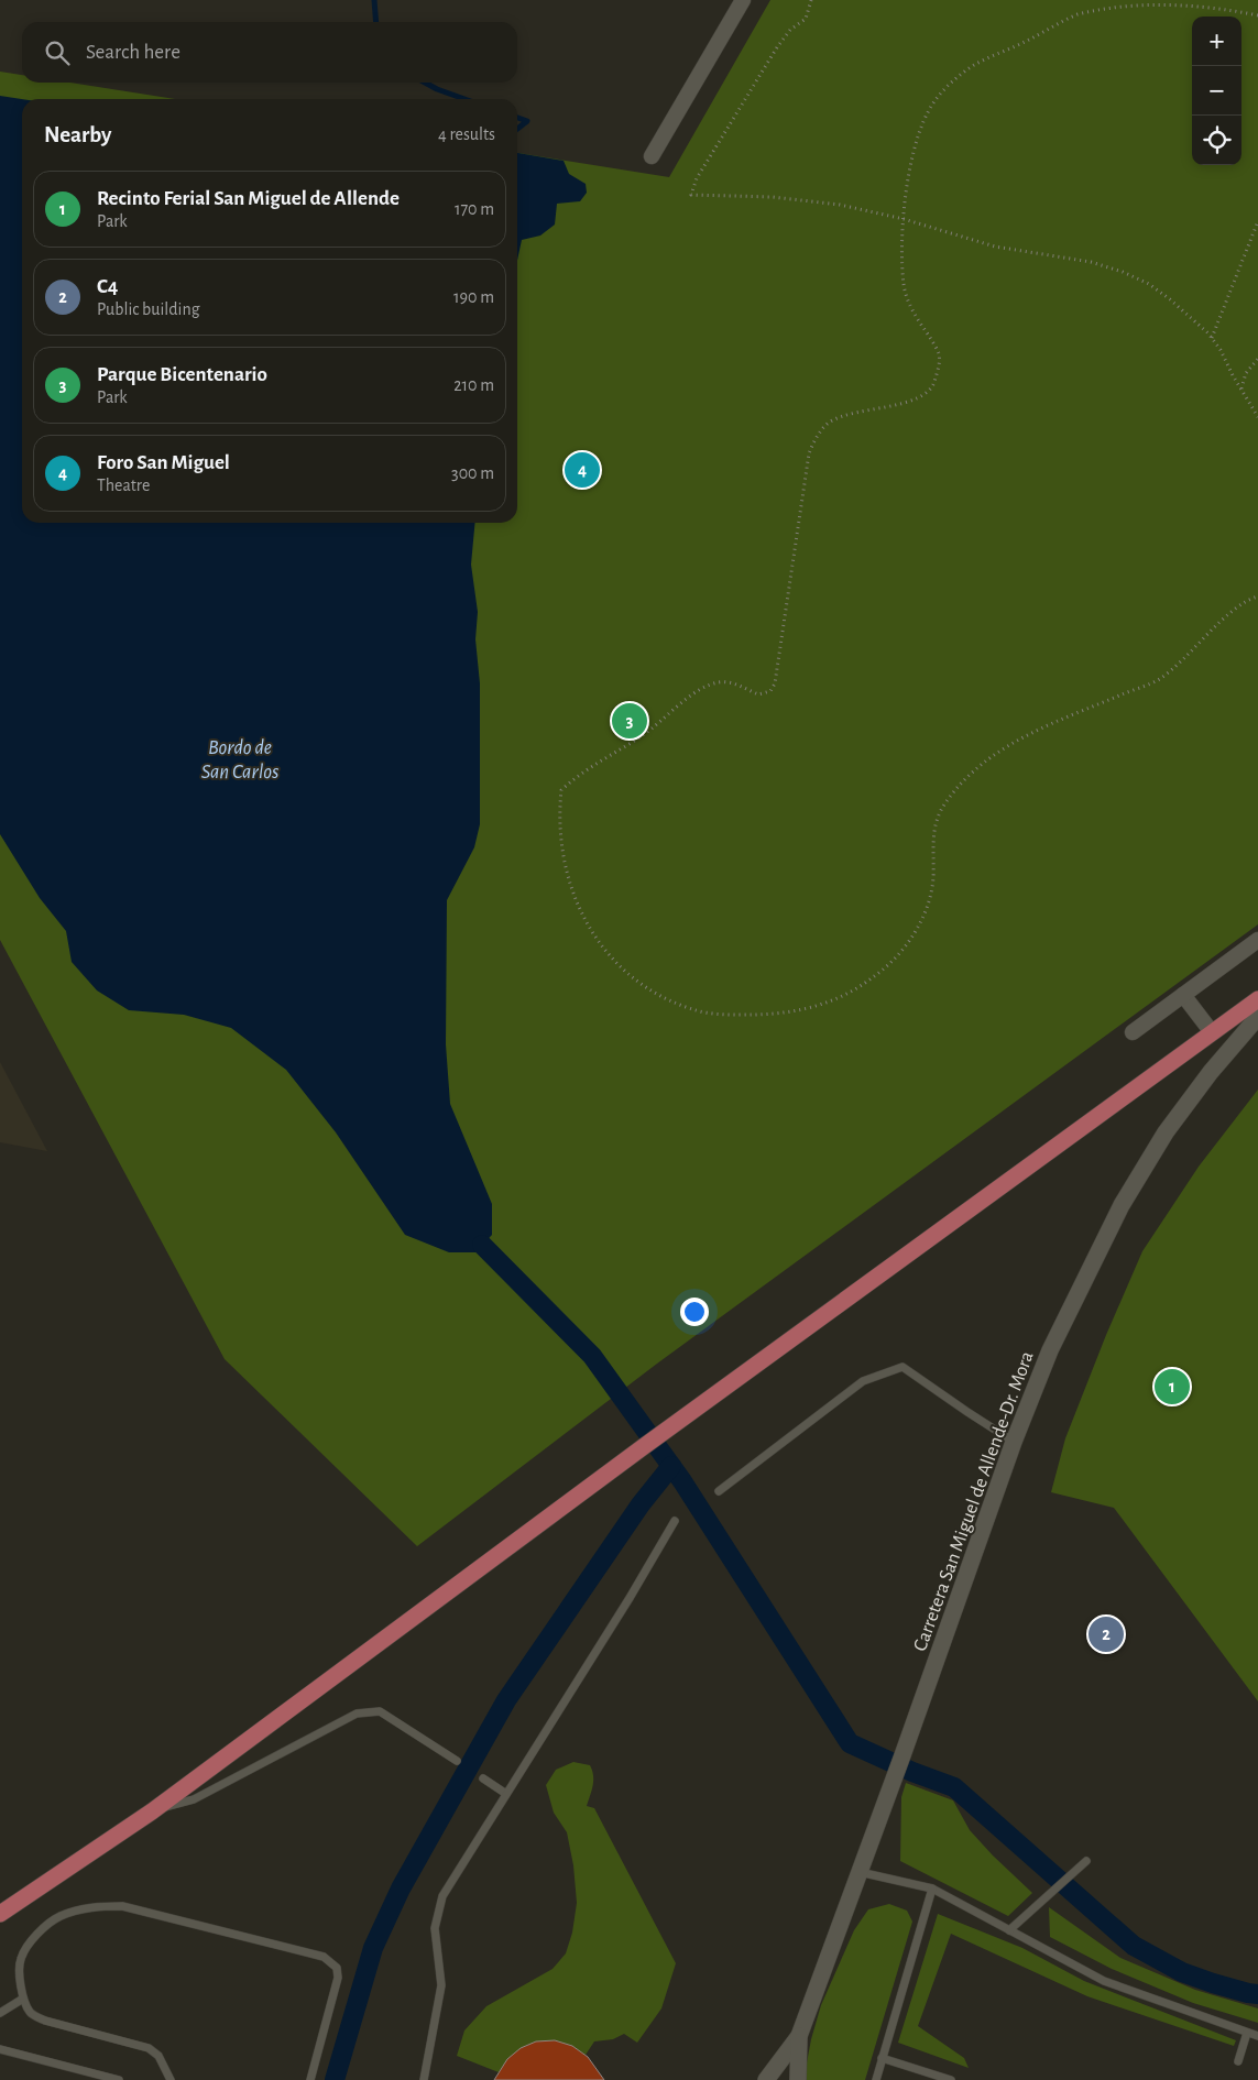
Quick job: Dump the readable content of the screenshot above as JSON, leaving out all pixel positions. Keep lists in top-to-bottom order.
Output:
{
  "streets": {
    "main road": ["Carretera San Miguel de Allende-Dr. Mora"]
  },
  "water": ["Bordo de San Carlos"],
  "page": {
    "map_buttons": ["+", "−"],
    "search": "Search here",
    "heading": ["Nearby", "4 results"],
    "list": [
      {
        "mark": "1",
        "name": "Recinto Ferial San Miguel de Allende",
        "note": "Park",
        "value": "170 m"
      },
      {
        "mark": "2",
        "name": "C4",
        "note": "Public building",
        "value": "190 m"
      },
      {
        "mark": "3",
        "name": "Parque Bicentenario",
        "note": "Park",
        "value": "210 m"
      },
      {
        "mark": "4",
        "name": "Foro San Miguel",
        "note": "Theatre",
        "value": "300 m"
      }
    ],
    "pins": [
      "4",
      "3",
      "1",
      "2"
    ]
  }
}
